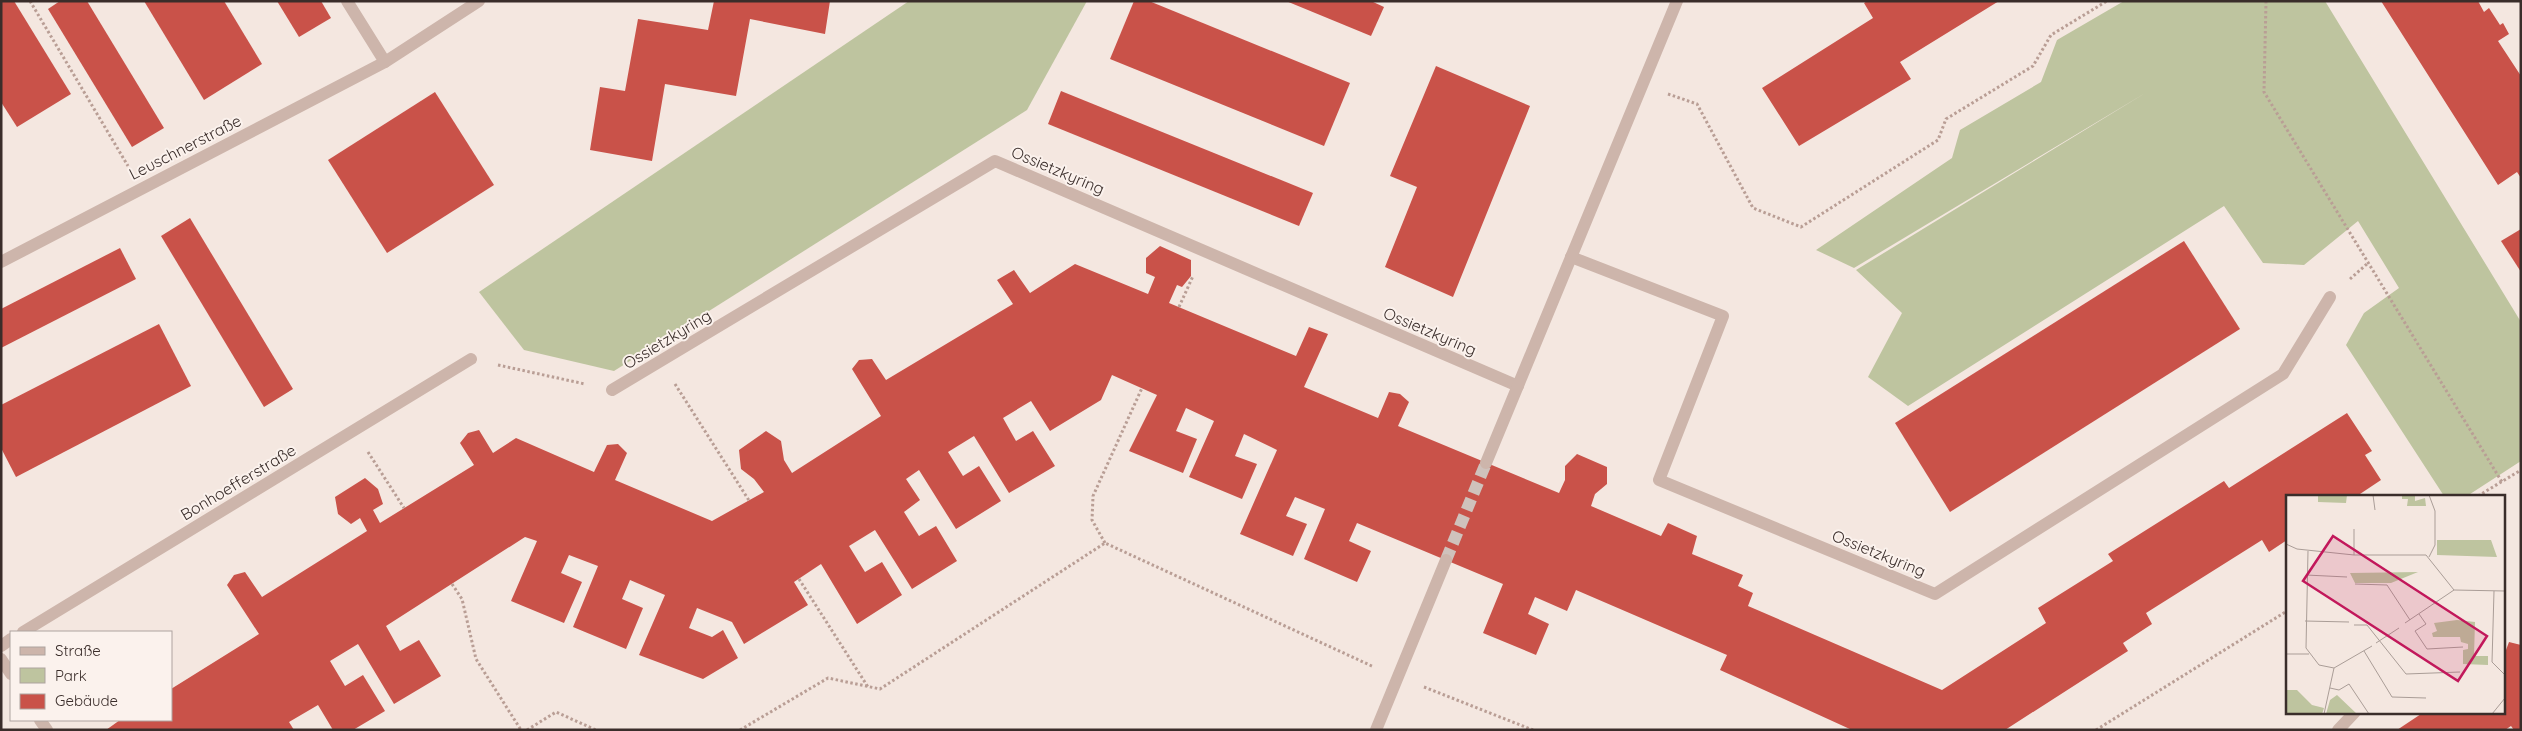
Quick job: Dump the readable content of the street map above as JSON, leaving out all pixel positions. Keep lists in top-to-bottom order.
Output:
{
  "streets": {
    "street": ["Leuschnerstraße", "Ossietzkyring", "Bonhoefferstraße"]
  },
  "legend": ["Straße", "Park", "Gebäude"]
}
